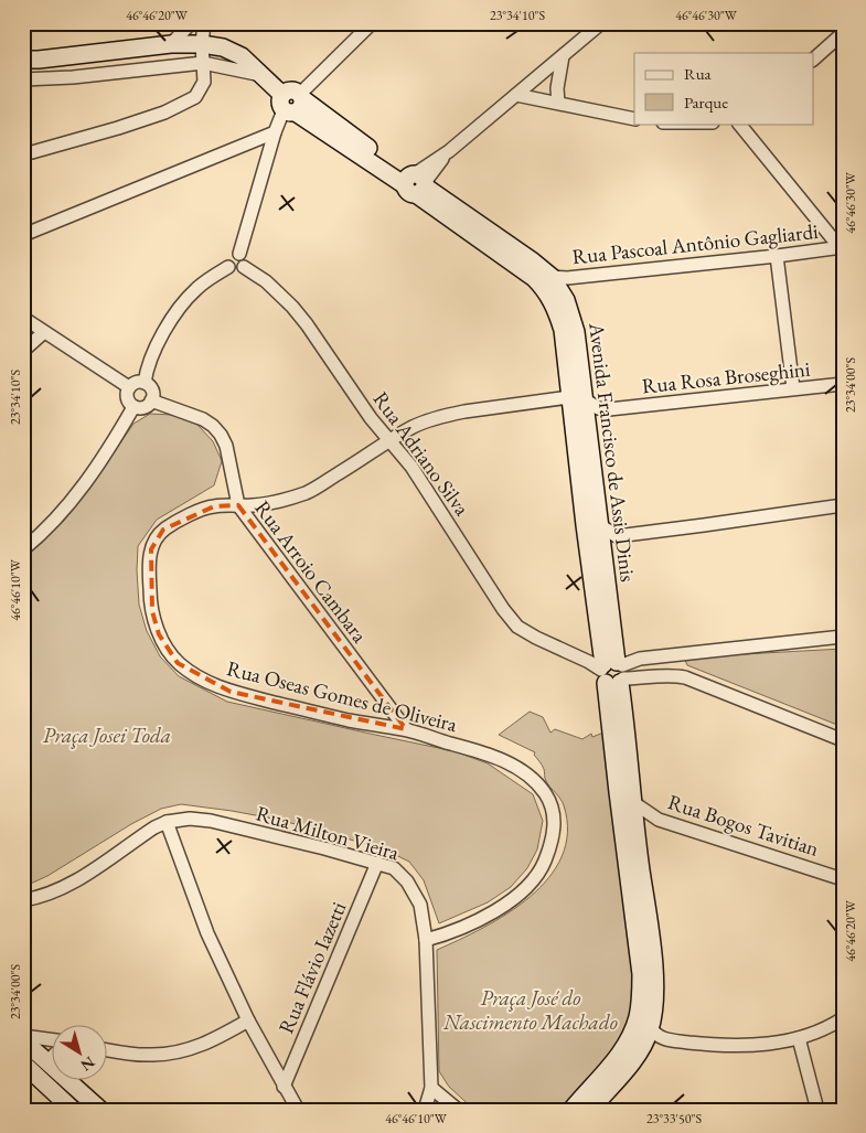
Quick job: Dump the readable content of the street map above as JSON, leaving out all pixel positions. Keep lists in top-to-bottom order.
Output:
{
  "streets": {
    "main road": ["Avenida Francisco de Assis Dinis"],
    "street": [
      "Rua Pascoal Antônio Gagliardi",
      "Rua Rosa Broseghini",
      "Rua Adriano Silva",
      "Rua Arroio Cambara",
      "Rua Oseas Gomes de Oliveira",
      "Rua Bogos Tavitian",
      "Rua Milton Vieira",
      "Rua Flávio Iazetti"
    ]
  },
  "crossings": [
    ["Rua Pascoal Antônio Gagliardi", "Avenida Francisco de Assis Dinis"],
    ["Rua Rosa Broseghini", "Avenida Francisco de Assis Dinis"],
    ["Rua Rosa Broseghini", "Rua Oseas Gomes de Oliveira"],
    ["Avenida Francisco de Assis Dinis", "Rua Adriano Silva"],
    ["Avenida Francisco de Assis Dinis", "Rua Oseas Gomes de Oliveira"],
    ["Avenida Francisco de Assis Dinis", "Rua Bogos Tavitian"],
    ["Rua Adriano Silva", "Rua Oseas Gomes de Oliveira"],
    ["Rua Arroio Cambara", "Rua Oseas Gomes de Oliveira"],
    ["Rua Oseas Gomes de Oliveira", "Rua Milton Vieira"],
    ["Rua Milton Vieira", "Rua Flávio Iazetti"]
  ],
  "parks": ["Praça Josei Toda", "Praça José do Nascimento Machado"],
  "legend": ["Rua", "Parque"],
  "north": "bottom right",
  "coordinates": [
    "46°46'20\"W",
    "23°34'10\"S",
    "46°46'30\"W",
    "23°34'00\"S",
    "46°46'10\"W",
    "23°33'50\"S"
  ]
}
